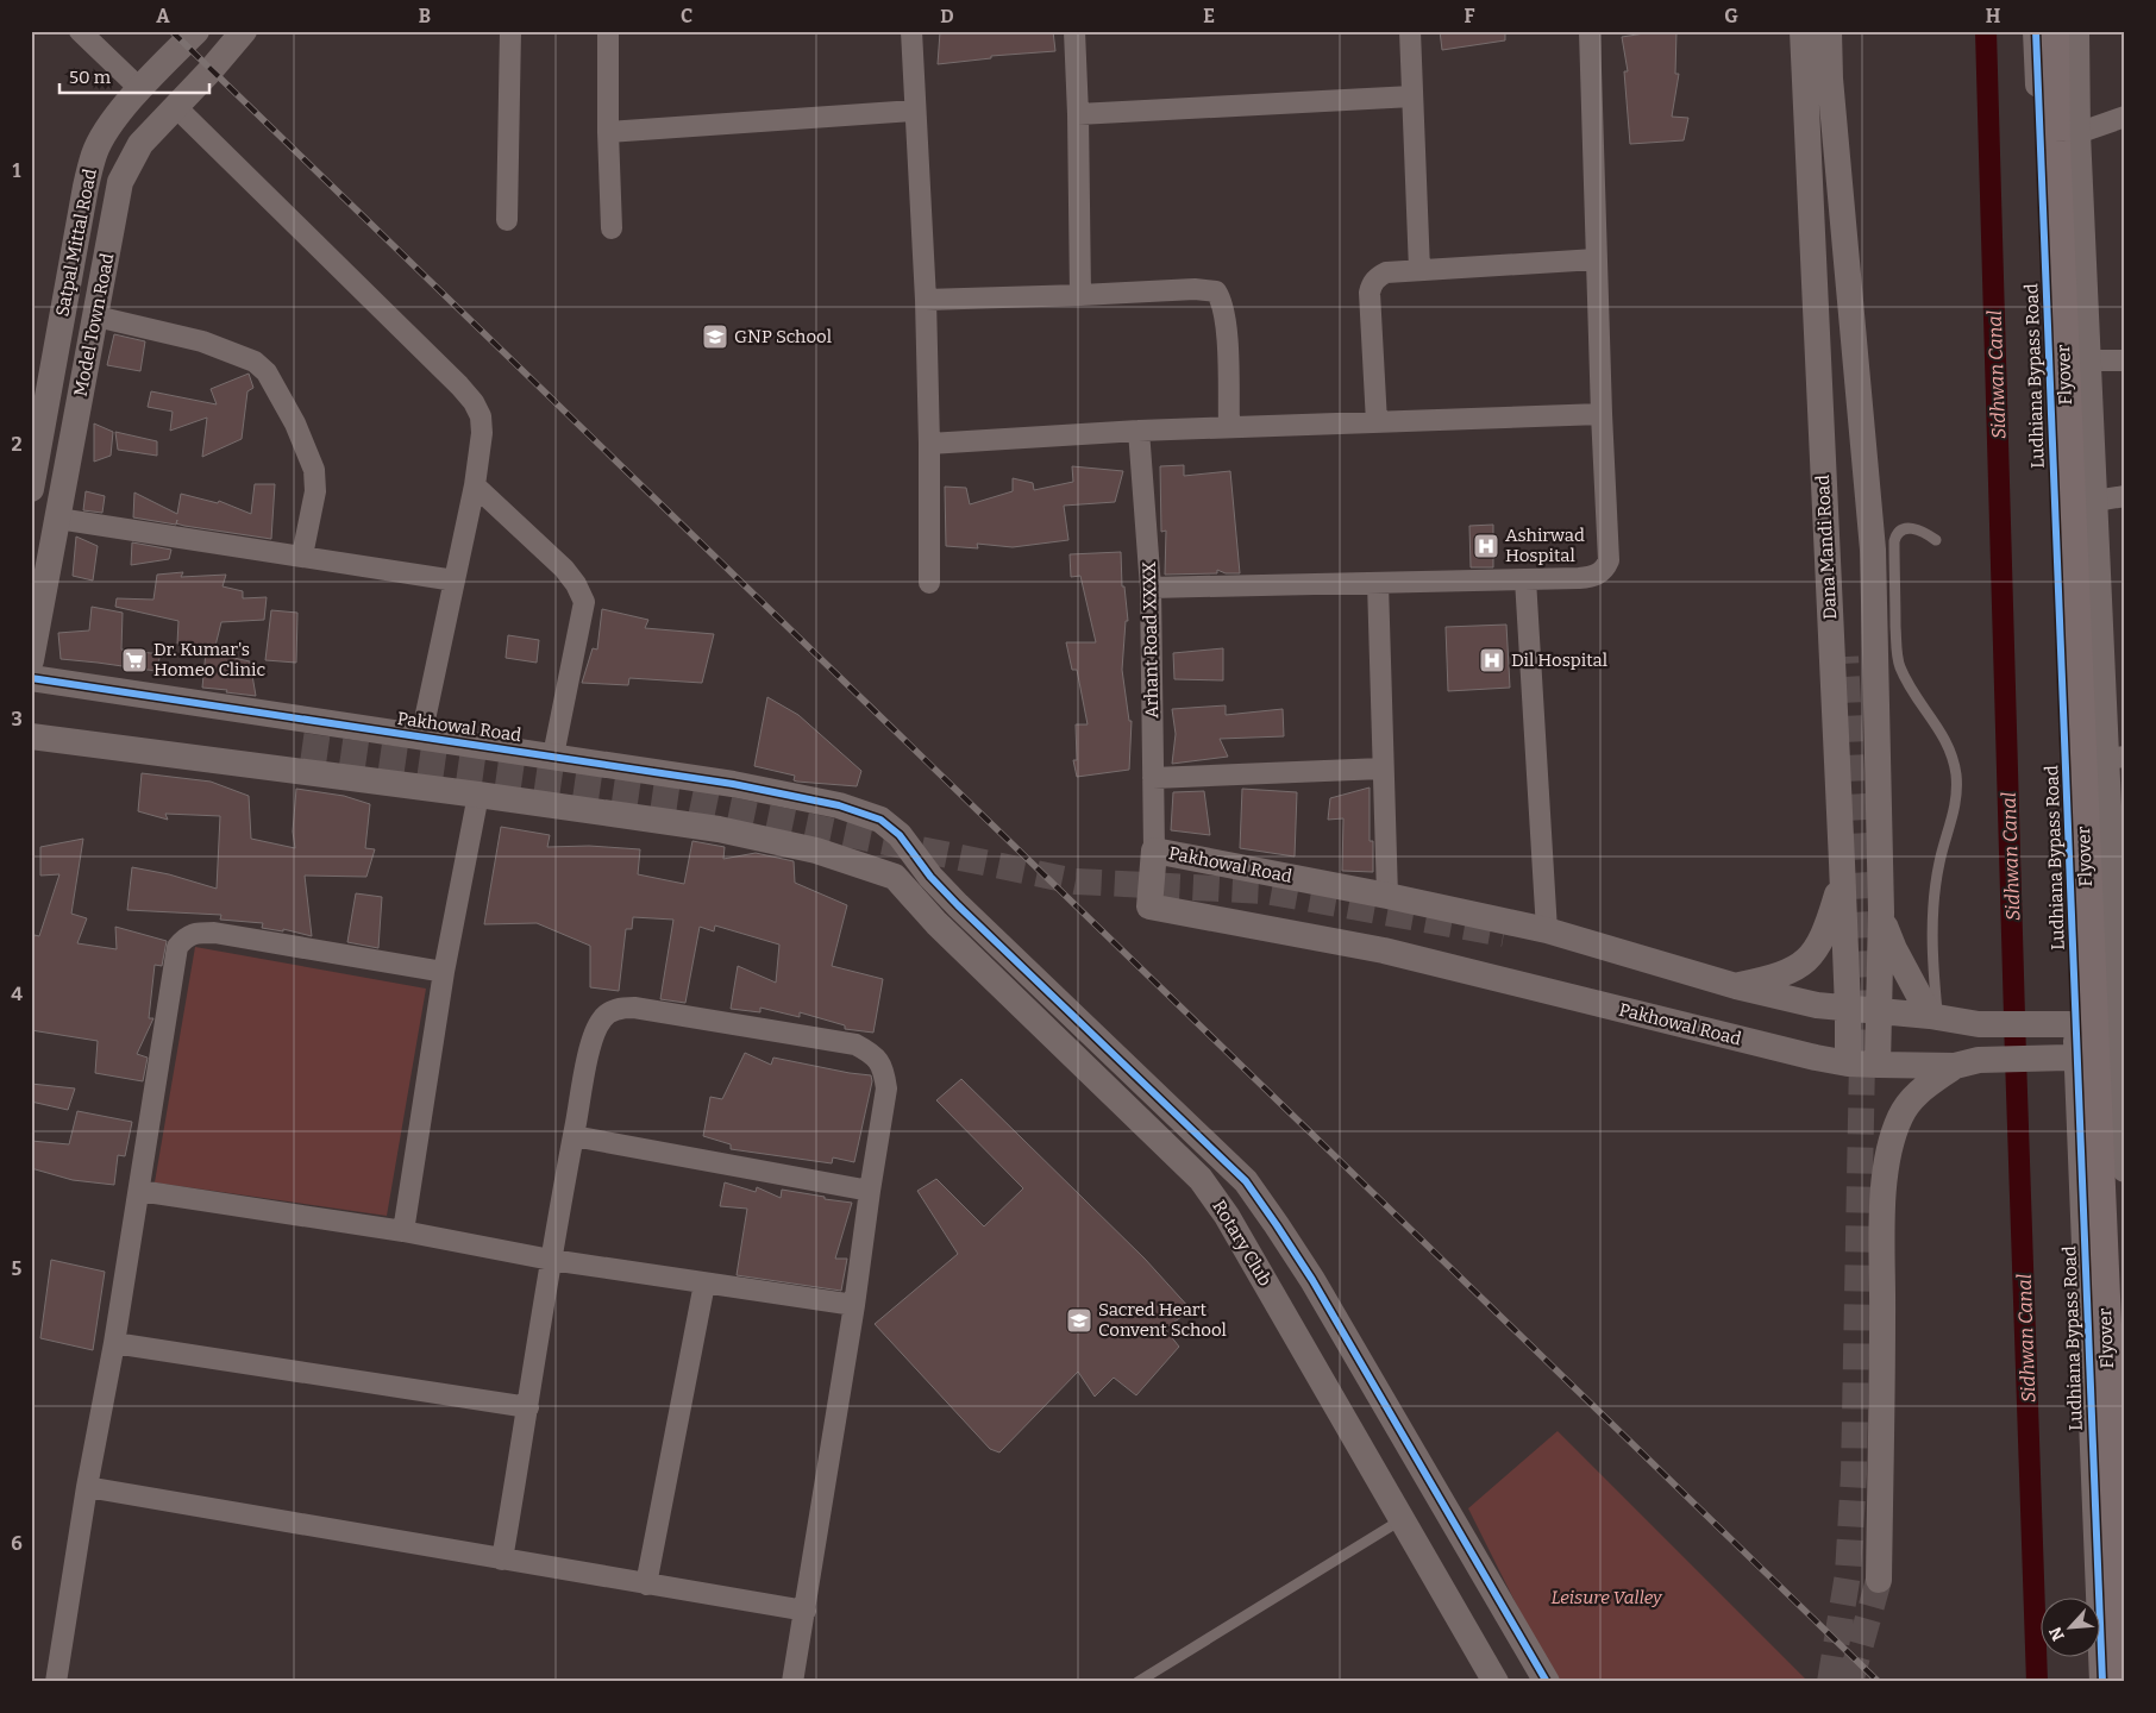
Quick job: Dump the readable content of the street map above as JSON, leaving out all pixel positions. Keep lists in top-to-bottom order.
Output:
{
  "streets": {
    "highway": ["Flyover"],
    "street": [
      "Satpal Mittal Road",
      "Model Town Road",
      "Ludhiana Bypass Road",
      "Dana Mandi Road",
      "Arhant Road XXXX",
      "Pakhowal Road",
      "Rotary Club"
    ]
  },
  "crossings": [
    ["Ludhiana Bypass Road", "Pakhowal Road"],
    ["Dana Mandi Road", "Pakhowal Road"],
    ["Arhant Road XXXX", "Pakhowal Road"]
  ],
  "water": ["Sidhwan Canal"],
  "parks": ["Leisure Valley"],
  "places": {
    "school or university": ["GNP School", "Sacred Heart Convent School"],
    "hospital": ["Ashirwad Hospital", "Dil Hospital"],
    "supermarket": ["Dr. Kumar's Homeo Clinic"]
  },
  "scale_bar": "50 m",
  "north": "bottom left",
  "grid": {
    "columns": [
      "A",
      "B",
      "C",
      "D",
      "E",
      "F",
      "G",
      "H"
    ],
    "rows": [
      "1",
      "2",
      "3",
      "4",
      "5",
      "6"
    ]
  }
}
